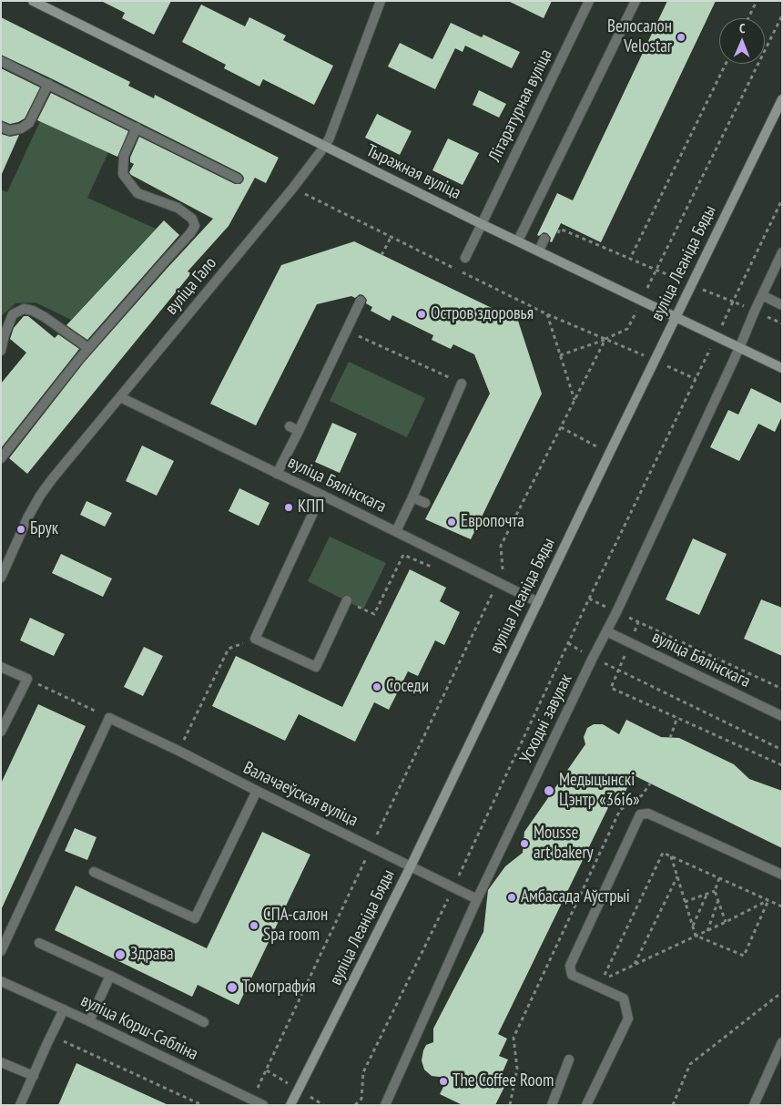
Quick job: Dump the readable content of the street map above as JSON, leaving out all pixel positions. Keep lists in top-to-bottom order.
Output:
{
  "streets": {
    "main road": ["Тыражная вуліца", "вуліца Леаніда Бяды"],
    "street": [
      "Літаратурная вуліца",
      "вуліца Гало",
      "вуліца Бялінскага",
      "Усходні завулак",
      "Валачаеўская вуліца",
      "вуліца Корш-Сабліна"
    ]
  },
  "crossings": [
    ["Літаратурная вуліца", "Тыражная вуліца"],
    ["Тыражная вуліца", "вуліца Леаніда Бяды"],
    ["Тыражная вуліца", "вуліца Гало"],
    ["Тыражная вуліца", "Усходні завулак"],
    ["вуліца Леаніда Бяды", "вуліца Бялінскага"],
    ["вуліца Леаніда Бяды", "Валачаеўская вуліца"],
    ["вуліца Гало", "вуліца Бялінскага"],
    ["вуліца Бялінскага", "Усходні завулак"],
    ["Усходні завулак", "Валачаеўская вуліца"]
  ],
  "places": [
    "Велосалон Velostar",
    "Остров здоровья",
    "КПП",
    "Европочта",
    "Брук",
    "Соседи",
    "Медыцынскі Цэнтр «36і6»",
    "Mousse art bakery",
    "Амбасада Аўстрыі",
    "СПА-салон Spa room",
    "Здрава",
    "Томография",
    "The Coffee Room"
  ],
  "north": "top"
}
